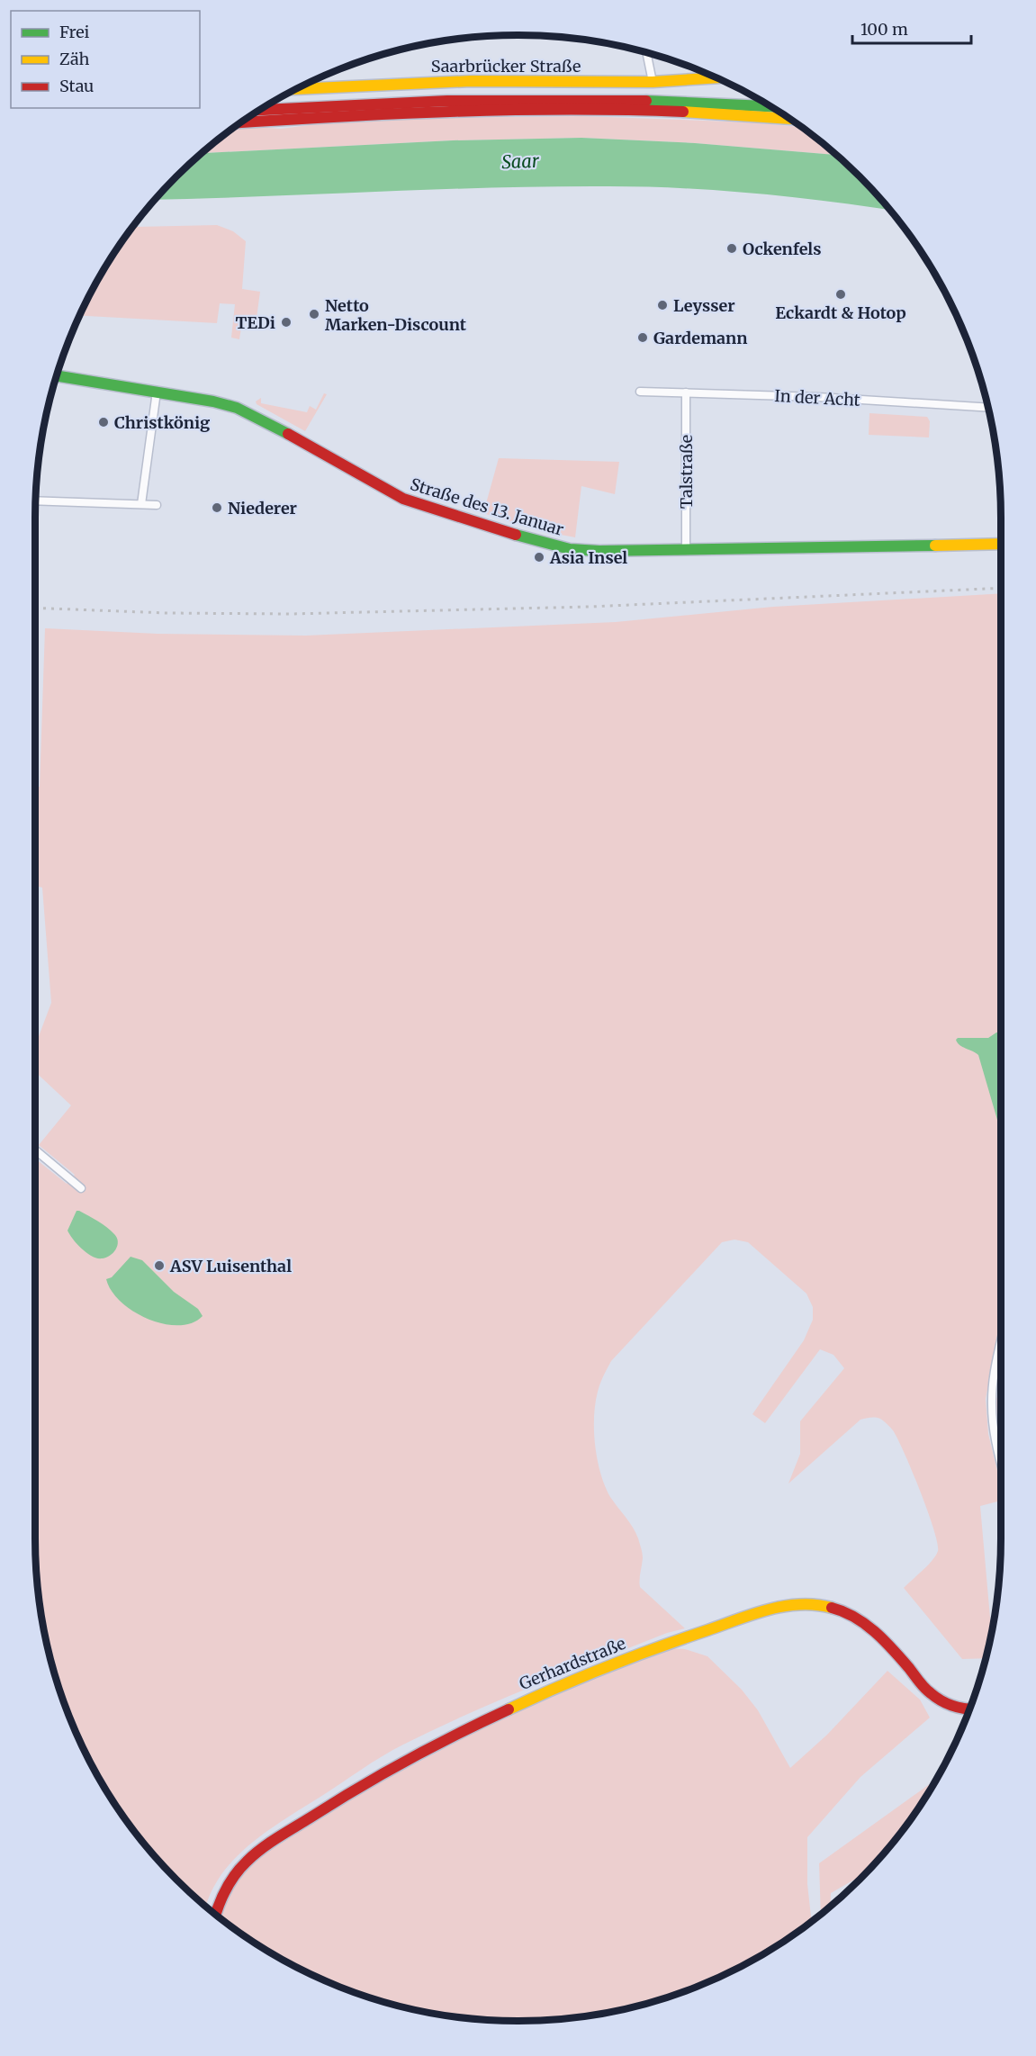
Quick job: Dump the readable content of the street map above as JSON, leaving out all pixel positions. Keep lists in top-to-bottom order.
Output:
{
  "streets": {
    "main road": ["Saarbrücker Straße", "Straße des 13. Januar", "Gerhardstraße"],
    "street": ["In der Acht", "Talstraße"]
  },
  "crossings": [
    ["In der Acht", "Talstraße"],
    ["Talstraße", "Straße des 13. Januar"]
  ],
  "water": ["Saar"],
  "places": [
    "Ockenfels",
    "Eckardt & Hotop",
    "Leysser",
    "Netto Marken-Discount",
    "TEDi",
    "Gardemann",
    "Christkönig",
    "Niederer",
    "Asia Insel",
    "ASV Luisenthal"
  ],
  "legend": ["Frei", "Zäh", "Stau"],
  "scale_bar": "100 m"
}
